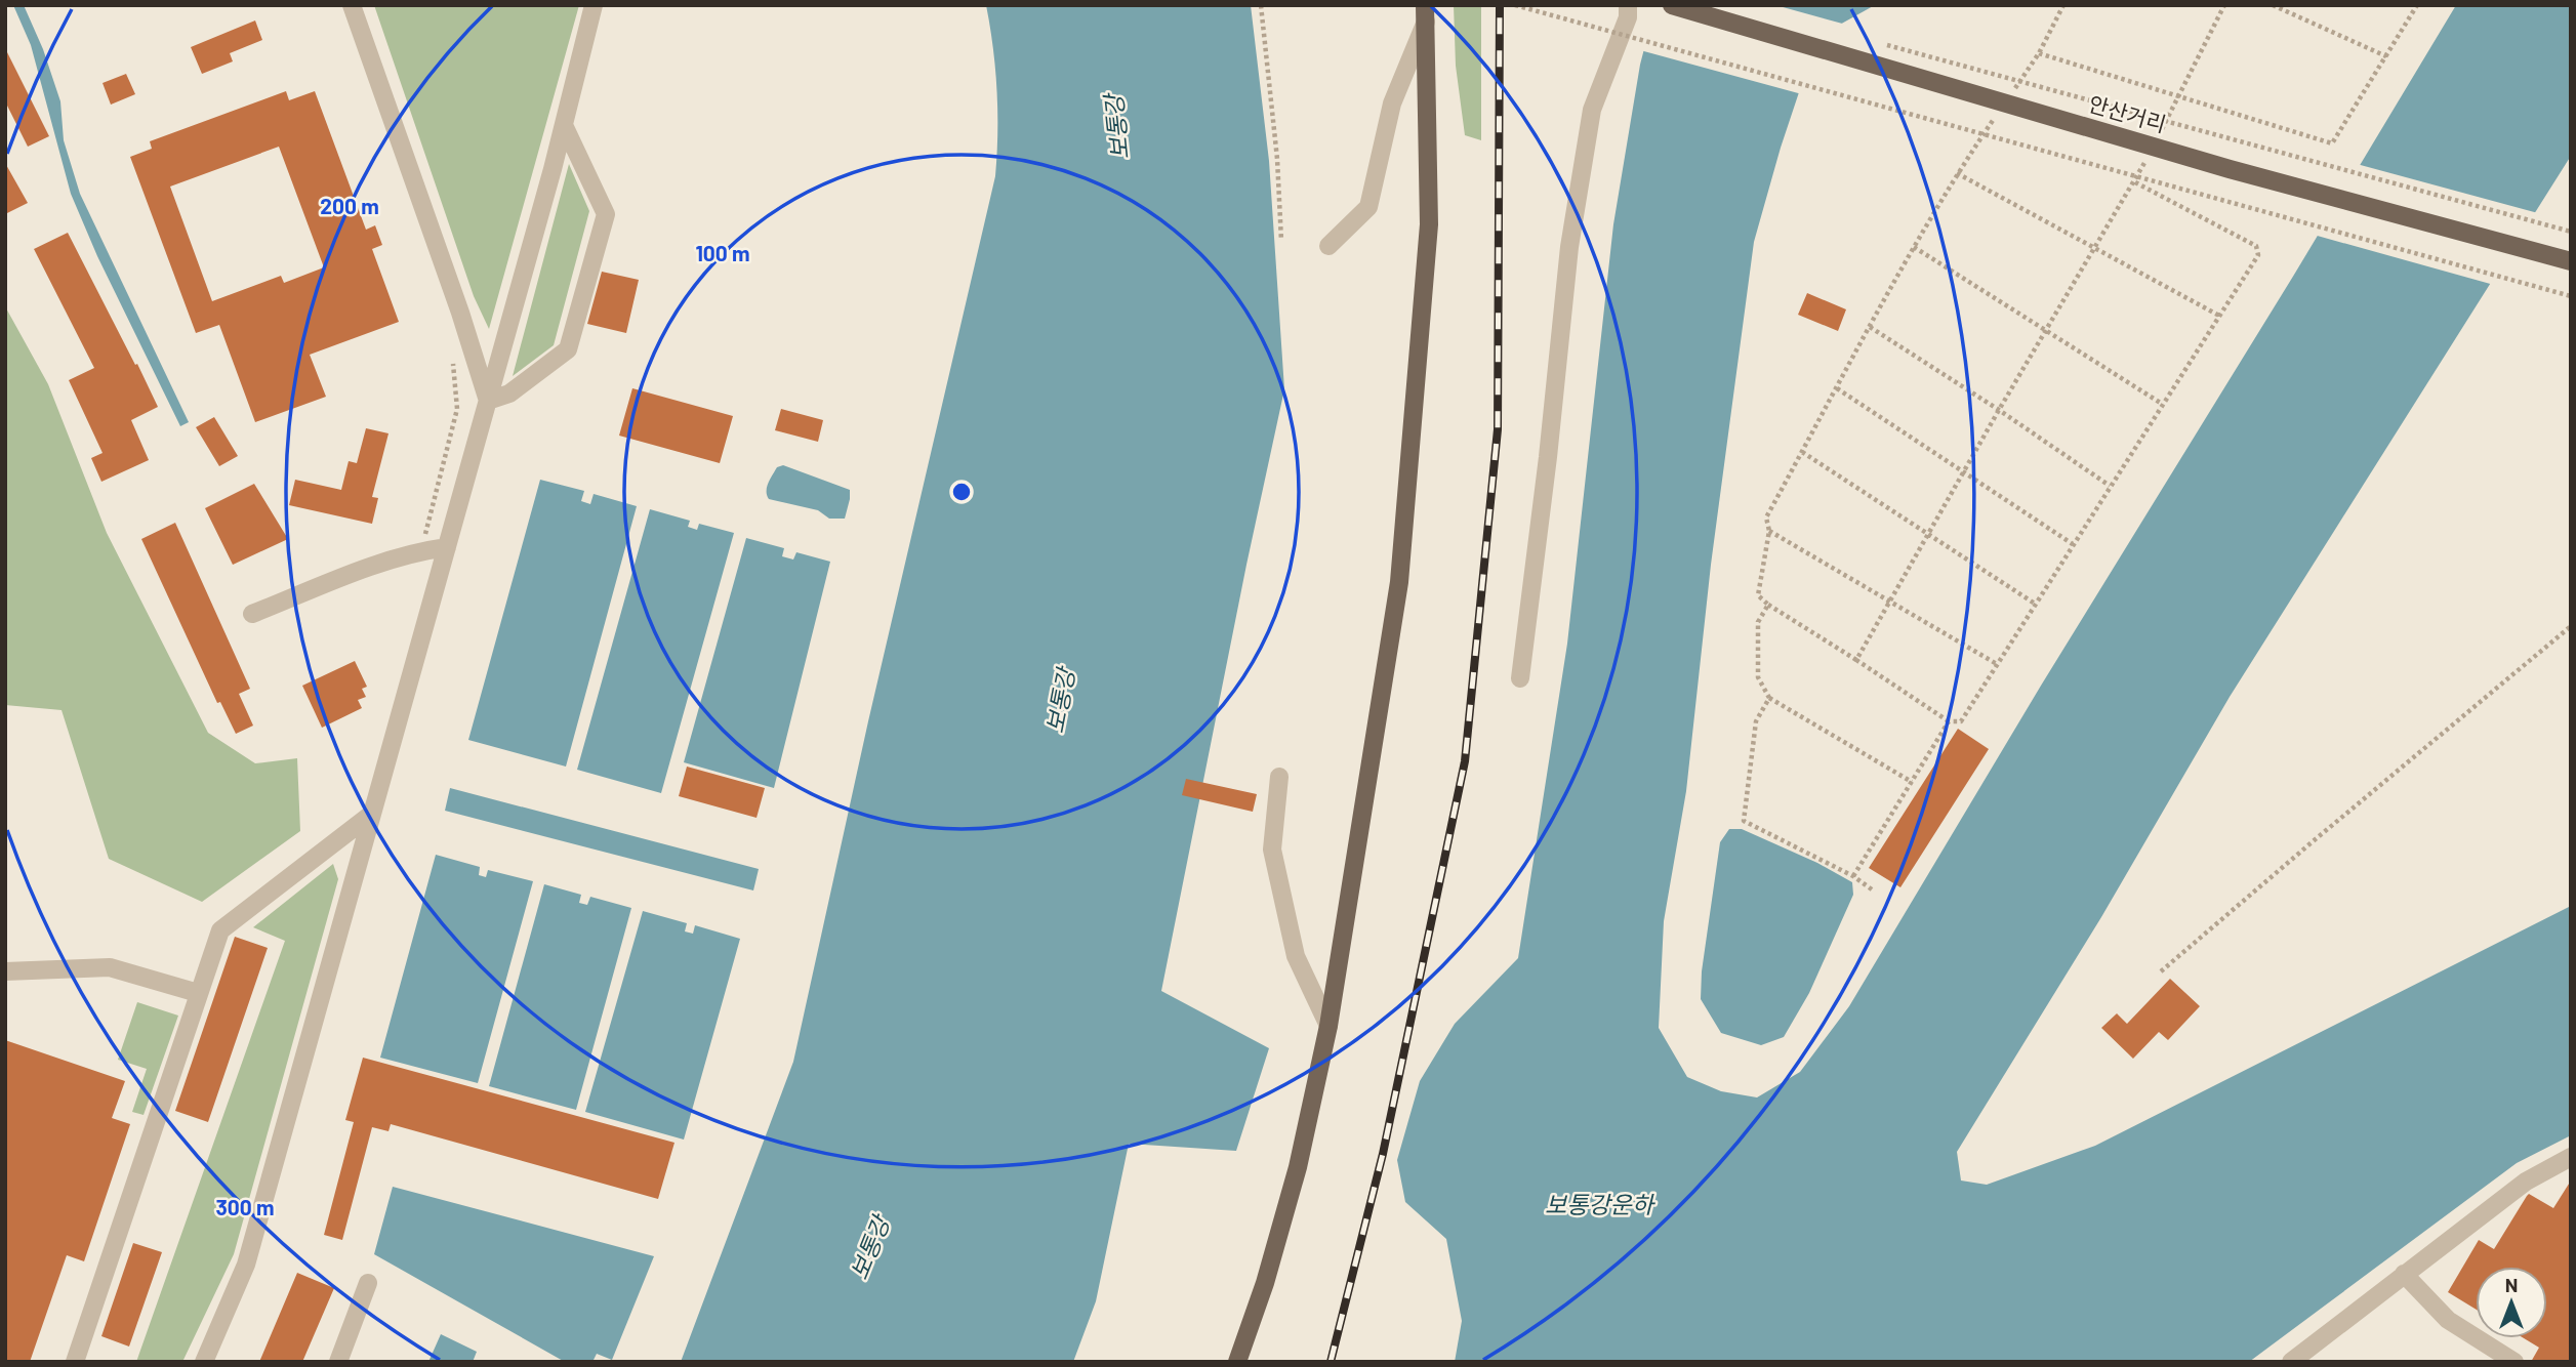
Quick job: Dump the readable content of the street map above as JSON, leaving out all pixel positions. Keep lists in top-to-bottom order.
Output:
{
  "streets": {
    "main road": ["안산거리"]
  },
  "water": ["보통강", "보통강운하"],
  "north": "top",
  "rings": ["200 m", "100 m", "300 m"]
}
